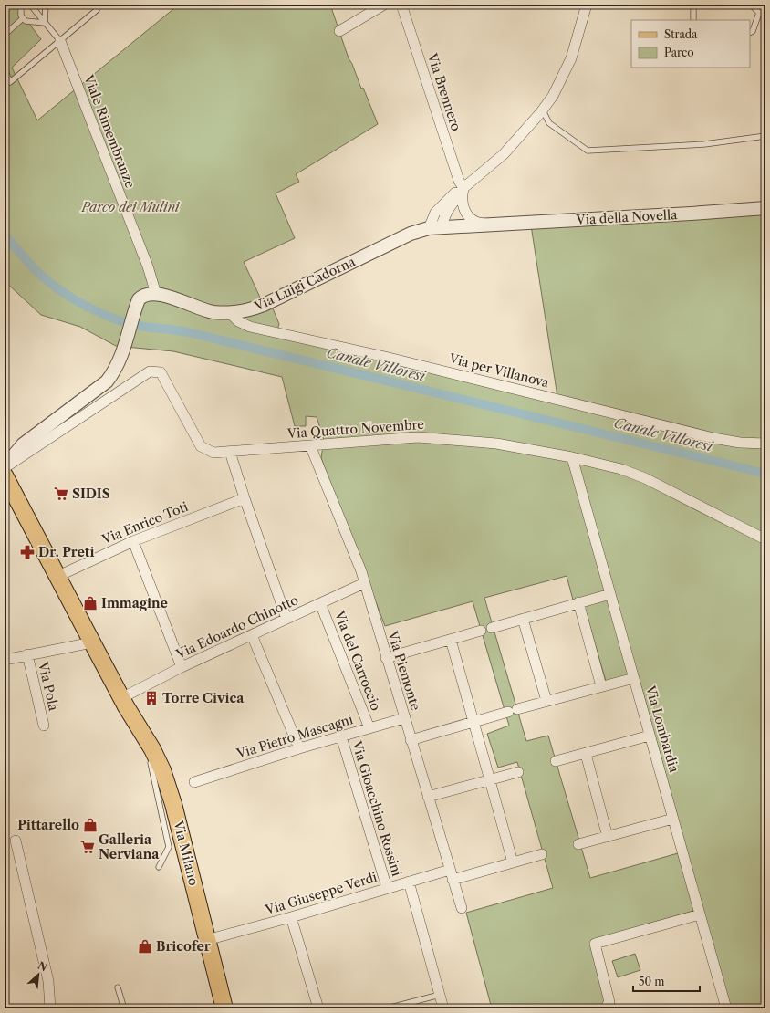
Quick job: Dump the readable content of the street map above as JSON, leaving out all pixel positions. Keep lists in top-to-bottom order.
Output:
{
  "streets": {
    "main road": ["Via Milano"],
    "street": [
      "Via Brennero",
      "Viale Rimembranze",
      "Via della Novella",
      "Via Luigi Cadorna",
      "Via per Villanova",
      "Via Quattro Novembre",
      "Via Enrico Toti",
      "Via Edoardo Chinotto",
      "Via del Carroccio",
      "Via Piemonte",
      "Via Pola",
      "Via Lombardia",
      "Via Pietro Mascagni",
      "Via Gioacchino Rossini",
      "Via Giuseppe Verdi"
    ]
  },
  "crossings": [
    ["Viale Rimembranze", "Via Luigi Cadorna"],
    ["Via della Novella", "Via Luigi Cadorna"],
    ["Via Luigi Cadorna", "Via per Villanova"],
    ["Via Quattro Novembre", "Via Piemonte"],
    ["Via Quattro Novembre", "Via Lombardia"],
    ["Via Enrico Toti", "Via Milano"],
    ["Via Edoardo Chinotto", "Via del Carroccio"],
    ["Via Edoardo Chinotto", "Via Piemonte"],
    ["Via Edoardo Chinotto", "Via Milano"],
    ["Via del Carroccio", "Via Pietro Mascagni"],
    ["Via Piemonte", "Via Pietro Mascagni"],
    ["Via Piemonte", "Via Giuseppe Verdi"],
    ["Via Pietro Mascagni", "Via Gioacchino Rossini"],
    ["Via Gioacchino Rossini", "Via Giuseppe Verdi"],
    ["Via Milano", "Via Giuseppe Verdi"]
  ],
  "water": ["Canale Villoresi"],
  "parks": ["Parco dei Mulini"],
  "places": {
    "supermarket": ["SIDIS", "Galleria Nerviana"],
    "pharmacy": ["Dr. Preti"],
    "shop": ["Immagine", "Pittarello", "Bricofer"],
    "building": ["Torre Civica"]
  },
  "legend": ["Strada", "Parco"],
  "scale_bar": "50 m",
  "north": "top right"
}
